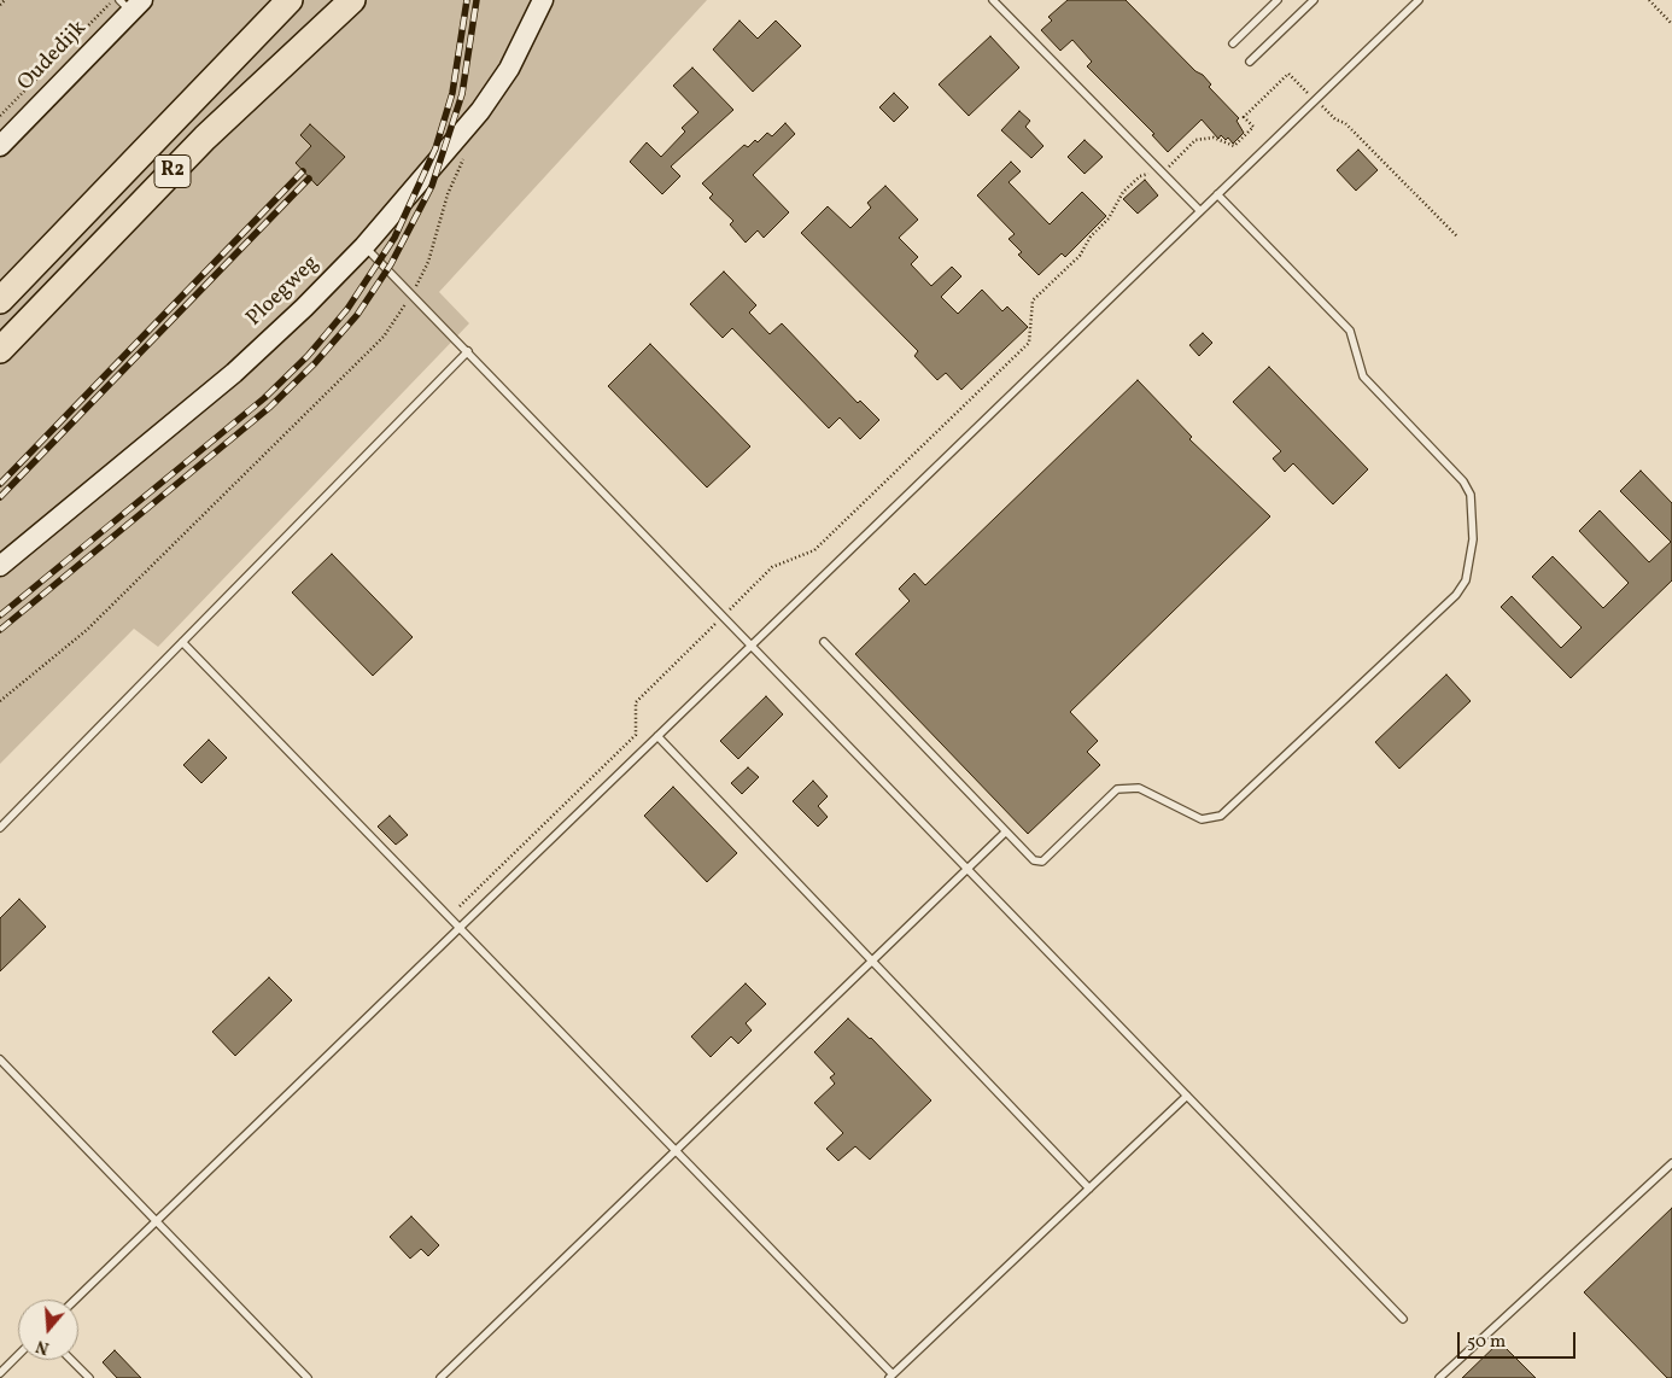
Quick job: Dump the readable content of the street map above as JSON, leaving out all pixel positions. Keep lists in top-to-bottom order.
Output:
{
  "streets": {
    "highway": ["R2"],
    "street": ["Oudedijk", "Ploegweg"]
  },
  "scale_bar": "50 m",
  "north": "bottom"
}
